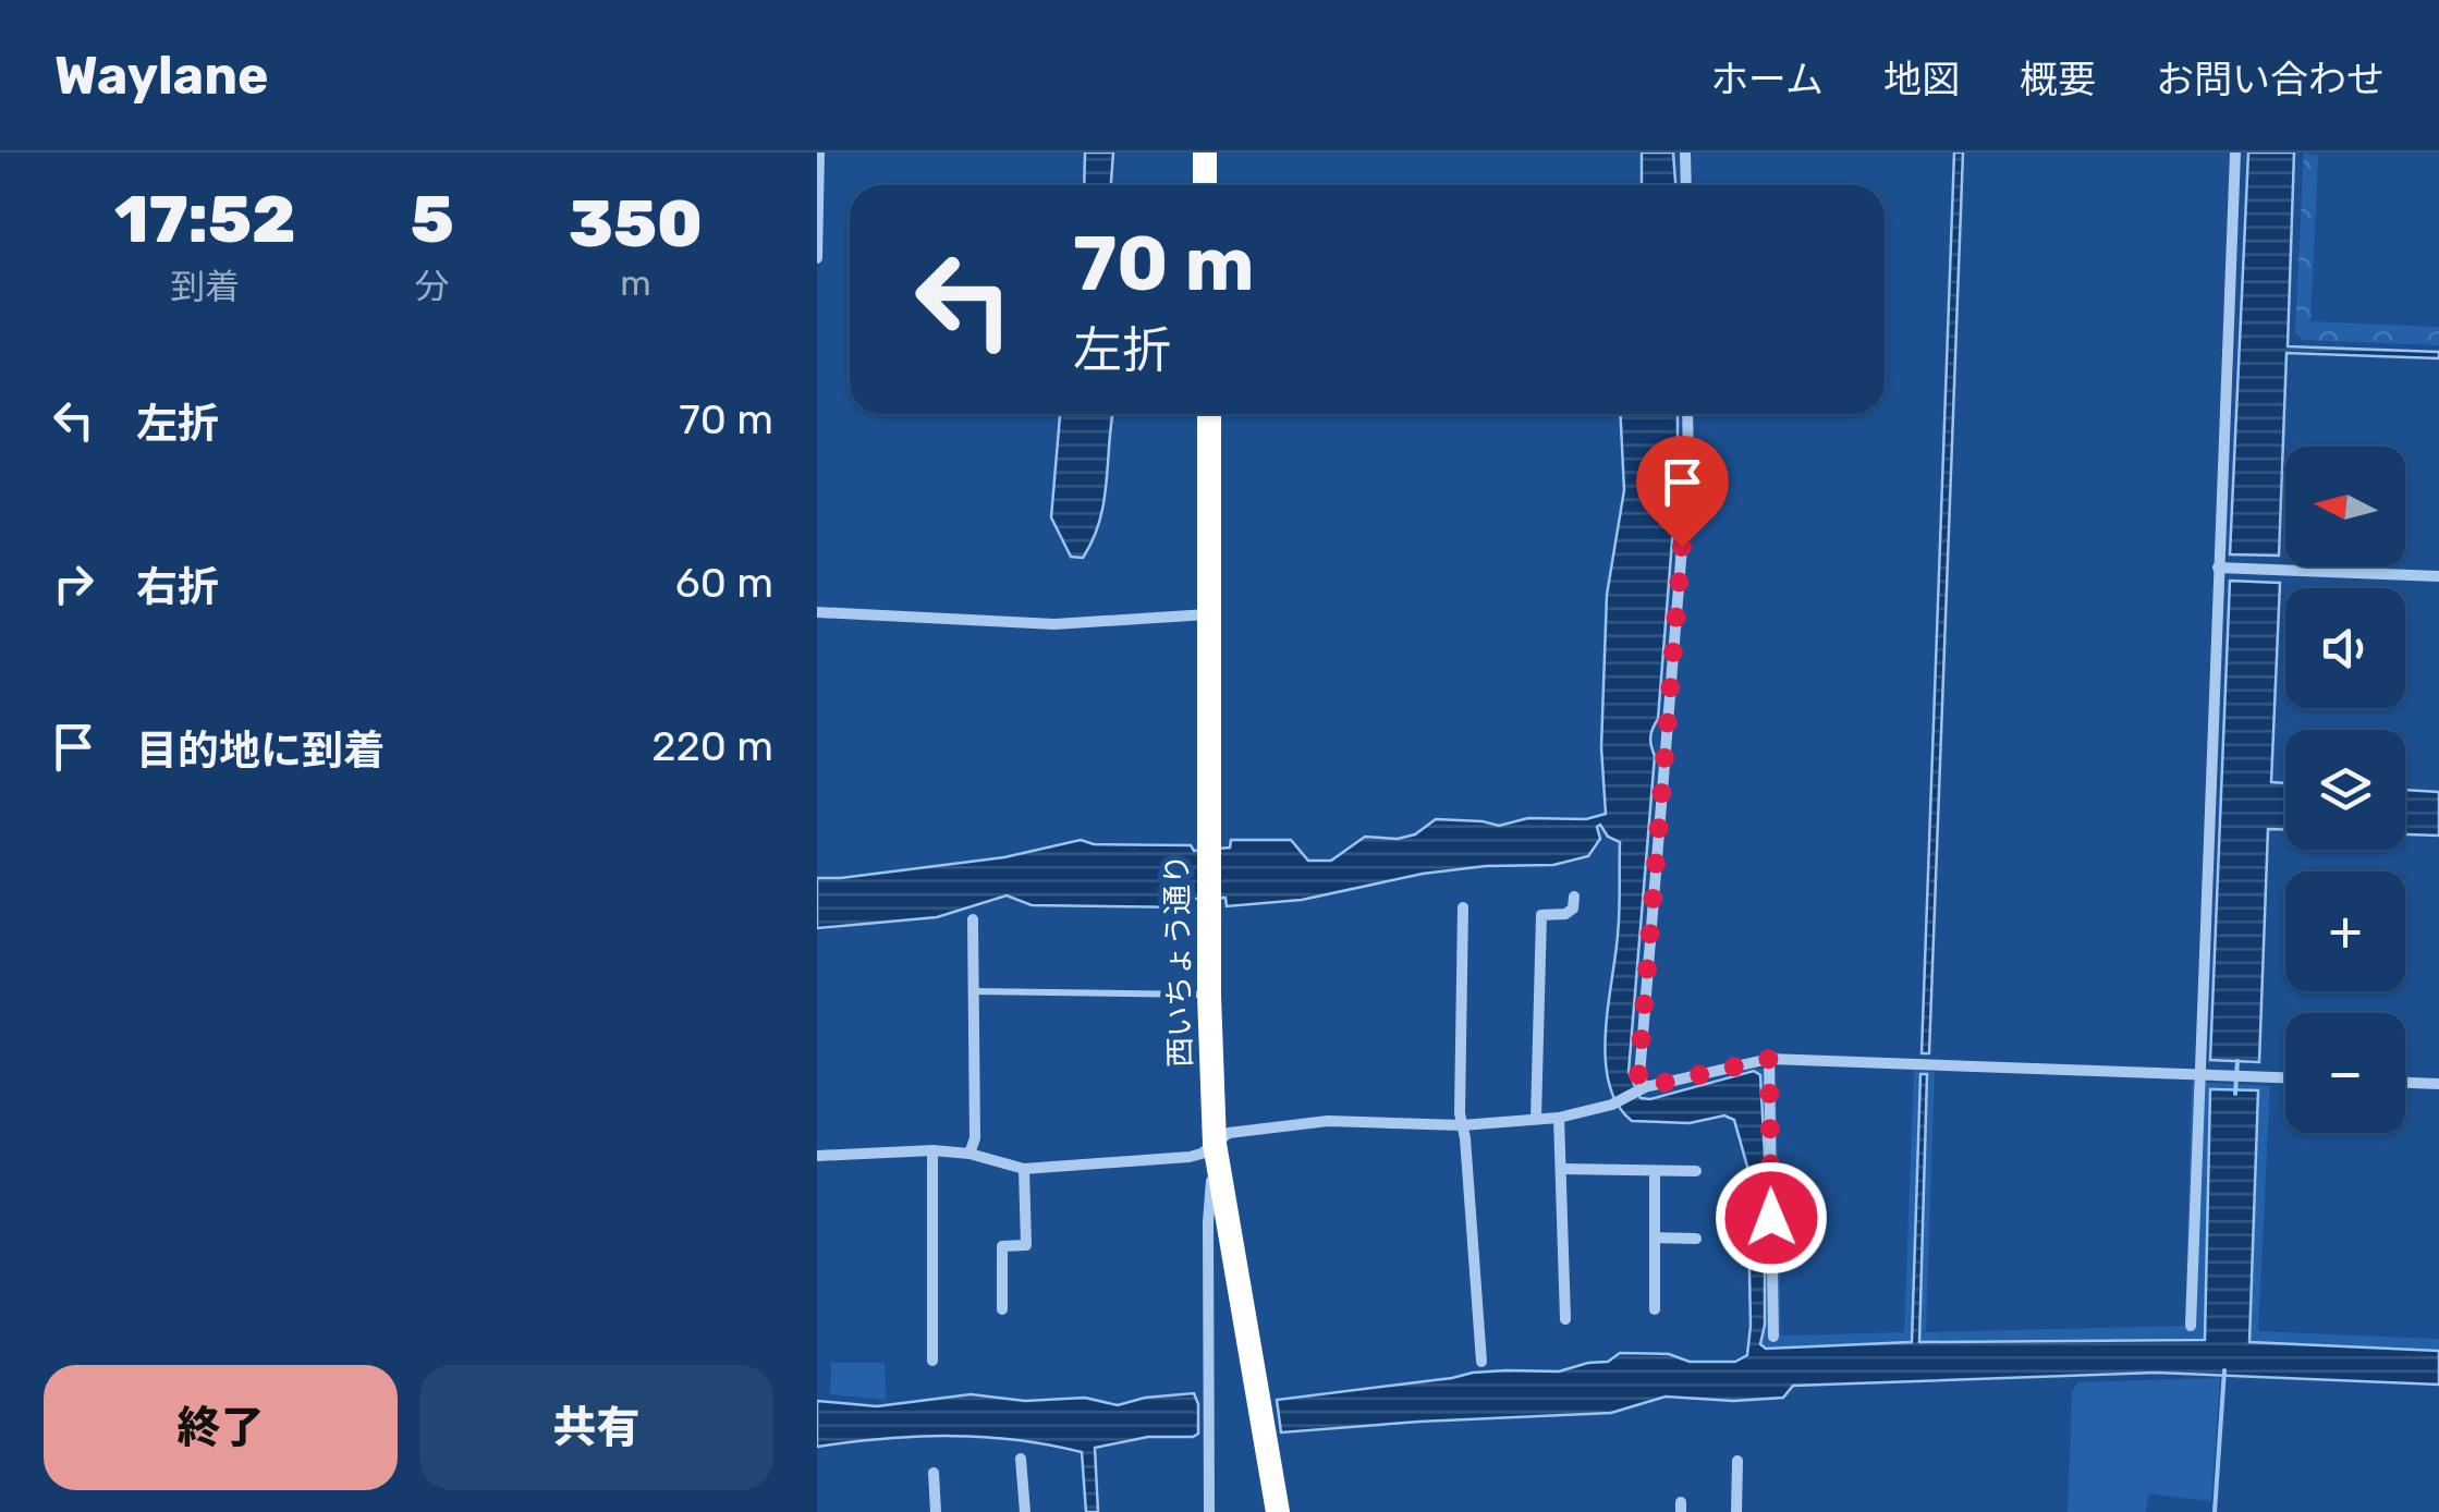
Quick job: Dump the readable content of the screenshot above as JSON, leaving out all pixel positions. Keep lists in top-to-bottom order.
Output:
{
  "streets": {
    "highway": ["西いちょう通り"]
  },
  "north": "left",
  "page": {
    "header": "Waylane",
    "nav": [
      "ホーム",
      "地図",
      "概要",
      "お問い合わせ"
    ],
    "eta": [
      "17:52",
      "到着",
      "5",
      "分",
      "350",
      "m"
    ],
    "turn": ["70 m", "左折"],
    "list": [
      {
        "name": "左折",
        "value": "70 m"
      },
      {
        "name": "右折",
        "value": "60 m"
      },
      {
        "name": "目的地に到着",
        "value": "220 m"
      }
    ],
    "map_buttons": ["+", "−"],
    "buttons": ["終了", "共有"]
  }
}
